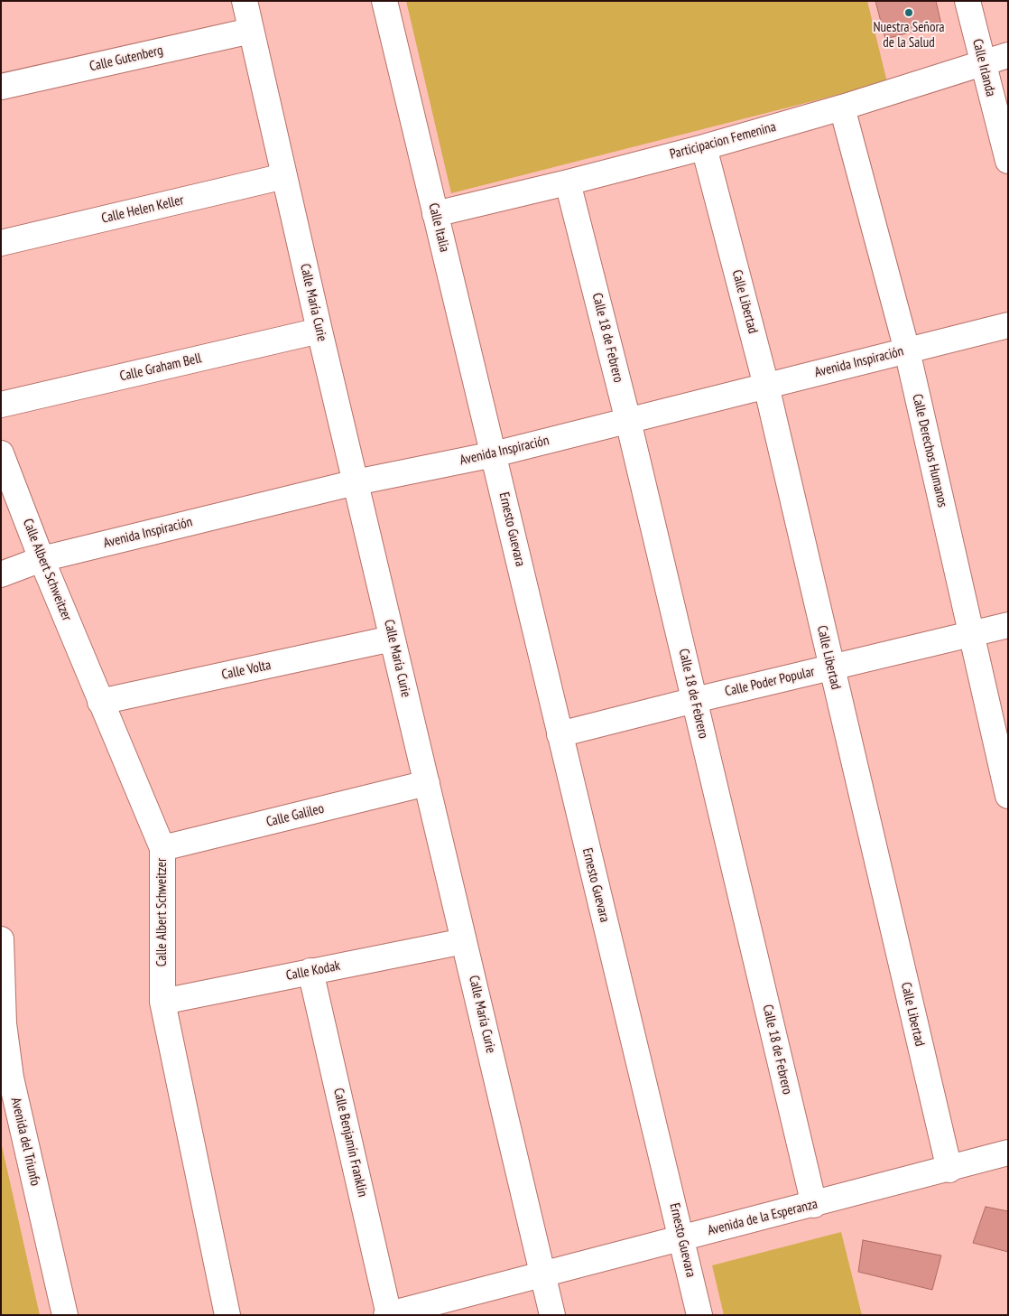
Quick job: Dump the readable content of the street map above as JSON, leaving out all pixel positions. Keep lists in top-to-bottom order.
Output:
{
  "streets": {
    "street": [
      "Calle Gutenberg",
      "Calle Irlanda",
      "Participacion Femenina",
      "Calle Helen Keller",
      "Calle Italia",
      "Calle Libertad",
      "Calle María Curie",
      "Calle 18 de Febrero",
      "Avenida Inspiración",
      "Calle Graham Bell",
      "Calle Derechos Humanos",
      "Ernesto Guevara",
      "Calle Albert Schweitzer",
      "Calle Volta",
      "Calle Poder Popular",
      "Calle Galileo",
      "Calle Kodak",
      "Avenida del Triunfo",
      "Calle Benjamín Franklin",
      "Avenida de la Esperanza"
    ]
  },
  "crossings": [
    ["Calle Gutenberg", "Calle María Curie"],
    ["Calle Irlanda", "Participacion Femenina"],
    ["Participacion Femenina", "Calle Italia"],
    ["Participacion Femenina", "Calle Libertad"],
    ["Participacion Femenina", "Calle 18 de Febrero"],
    ["Participacion Femenina", "Calle Derechos Humanos"],
    ["Calle Helen Keller", "Calle María Curie"],
    ["Calle Italia", "Avenida Inspiración"],
    ["Calle Italia", "Ernesto Guevara"],
    ["Calle Libertad", "Avenida Inspiración"],
    ["Calle Libertad", "Calle Poder Popular"],
    ["Calle Libertad", "Avenida de la Esperanza"],
    ["Calle María Curie", "Avenida Inspiración"],
    ["Calle María Curie", "Calle Graham Bell"],
    ["Calle María Curie", "Calle Volta"],
    ["Calle María Curie", "Calle Galileo"],
    ["Calle María Curie", "Calle Kodak"],
    ["Calle María Curie", "Avenida de la Esperanza"],
    ["Calle 18 de Febrero", "Avenida Inspiración"],
    ["Calle 18 de Febrero", "Calle Poder Popular"],
    ["Calle 18 de Febrero", "Avenida de la Esperanza"],
    ["Avenida Inspiración", "Calle Derechos Humanos"],
    ["Avenida Inspiración", "Ernesto Guevara"],
    ["Avenida Inspiración", "Calle Albert Schweitzer"],
    ["Calle Derechos Humanos", "Calle Poder Popular"],
    ["Ernesto Guevara", "Calle Poder Popular"],
    ["Ernesto Guevara", "Avenida de la Esperanza"],
    ["Calle Albert Schweitzer", "Calle Volta"],
    ["Calle Albert Schweitzer", "Calle Galileo"],
    ["Calle Albert Schweitzer", "Calle Kodak"],
    ["Calle Kodak", "Calle Benjamín Franklin"],
    ["Calle Benjamín Franklin", "Avenida de la Esperanza"]
  ],
  "places": ["Nuestra Señora de la Salud"]
}
